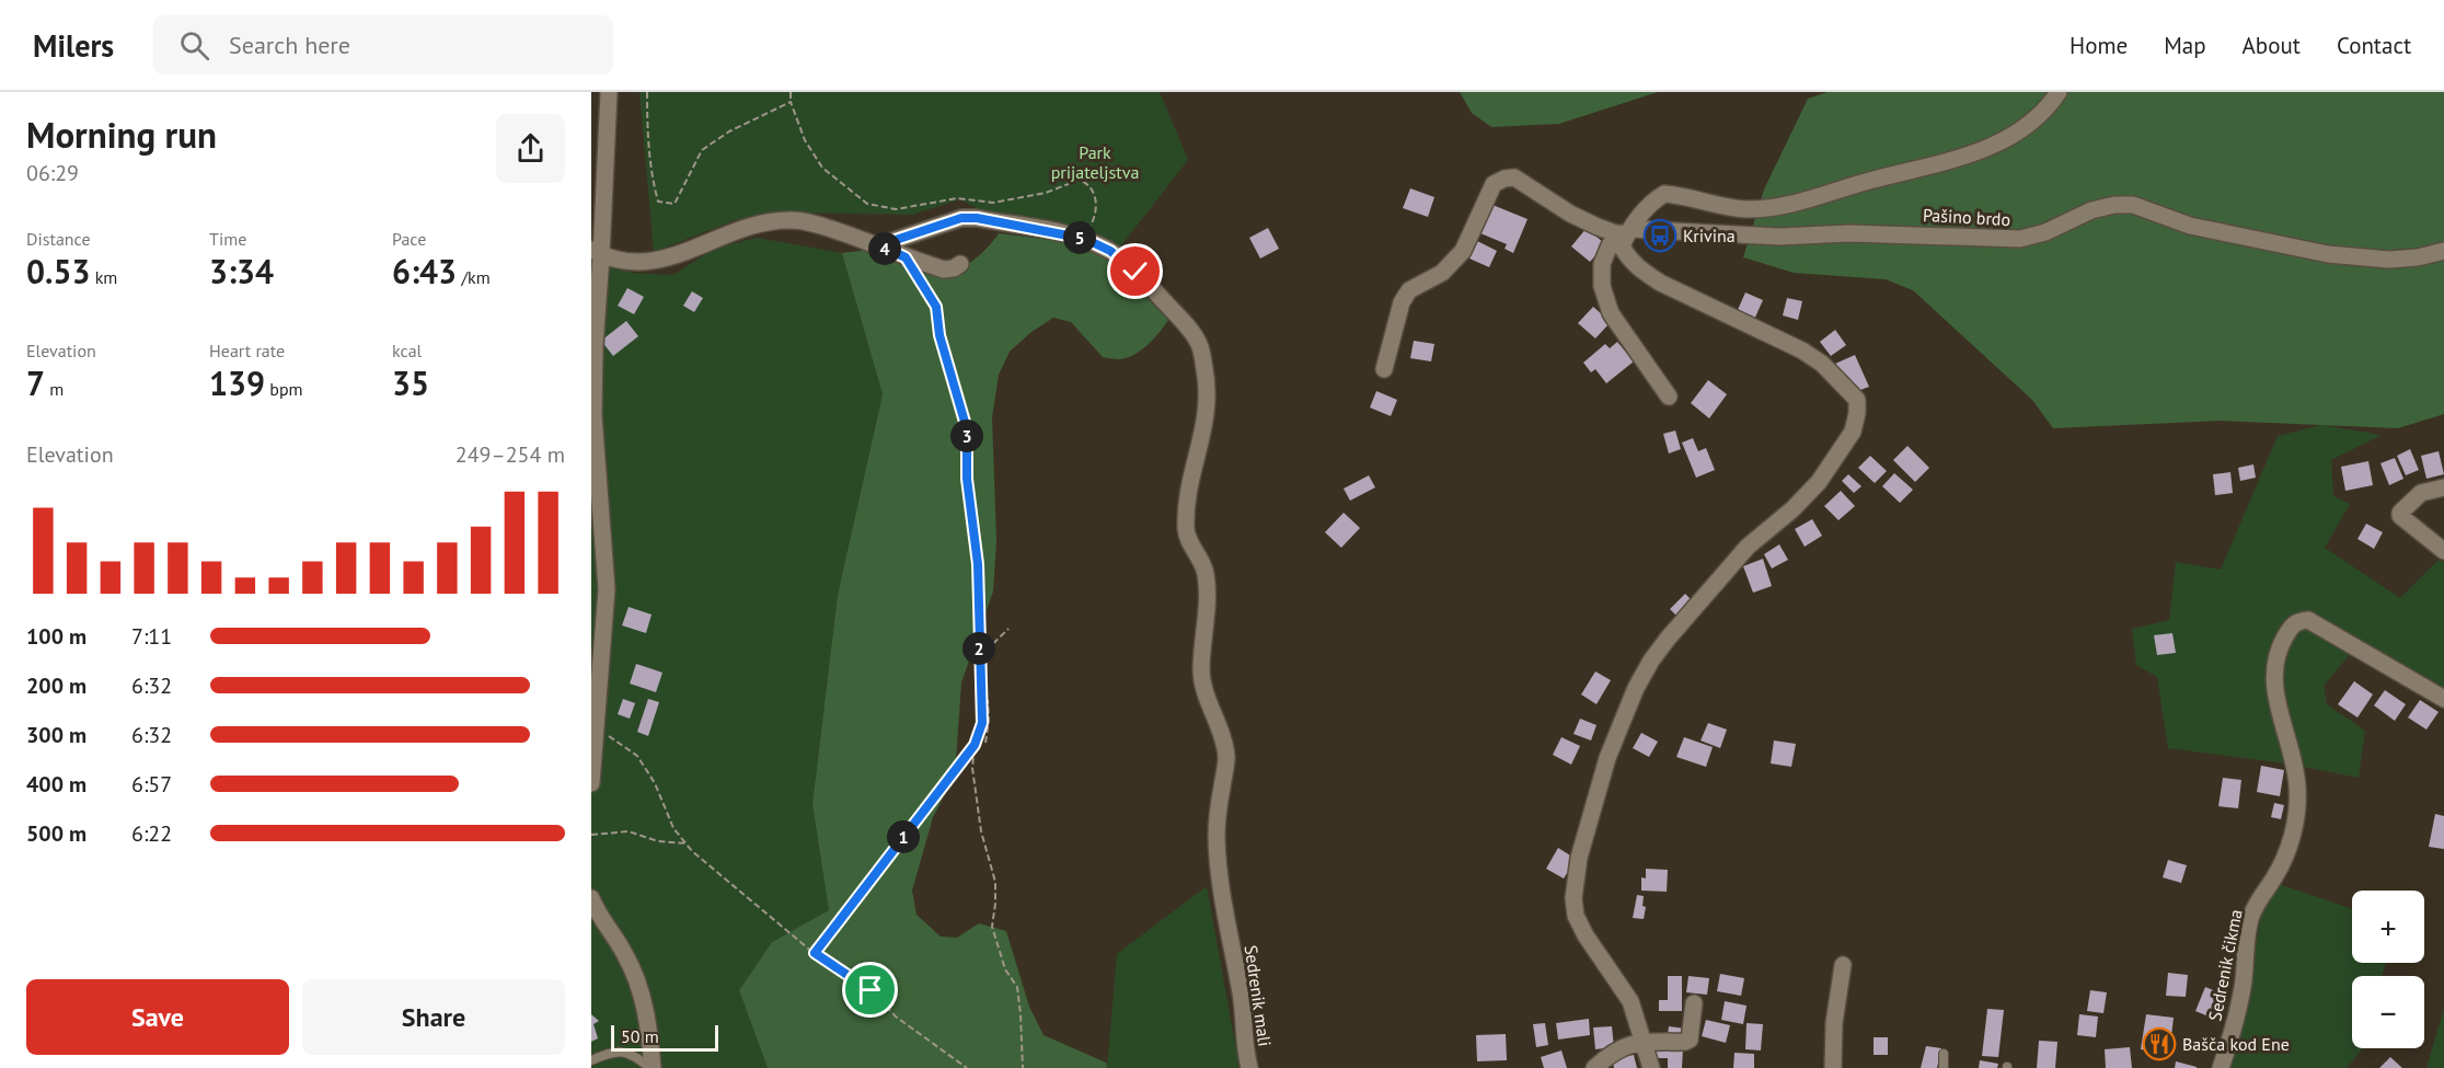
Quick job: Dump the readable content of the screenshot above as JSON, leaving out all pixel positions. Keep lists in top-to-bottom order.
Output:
{
  "streets": {
    "street": ["Pašino brdo", "Sedrenik čikma", "Sedrenik mali"]
  },
  "parks": ["Park prijateljstva"],
  "places": {
    "bus stop": ["Krivina"],
    "restaurant": ["Bašča kod Ene"]
  },
  "scale_bar": "50 m",
  "page": {
    "header": "Milers",
    "search": "Search here",
    "nav": [
      "Home",
      "Map",
      "About",
      "Contact"
    ],
    "heading": ["Morning run", "06:29"],
    "stats": [
      ["Distance", "0.53 km"],
      ["Time", "3:34"],
      ["Pace", "6:43 /km"],
      ["Elevation", "7 m"],
      ["Heart rate", "139 bpm"],
      ["kcal", "35"]
    ],
    "pins": [
      "5",
      "4",
      "3",
      "2",
      "1"
    ],
    "chart": ["Elevation", "249–254 m"],
    "list": [
      {
        "name": "100 m",
        "note": "7:11"
      },
      {
        "name": "200 m",
        "note": "6:32"
      },
      {
        "name": "300 m",
        "note": "6:32"
      },
      {
        "name": "400 m",
        "note": "6:57"
      },
      {
        "name": "500 m",
        "note": "6:22"
      }
    ],
    "map_buttons": ["+", "−"],
    "buttons": ["Save", "Share"],
    "scale": "50 m"
  }
}
